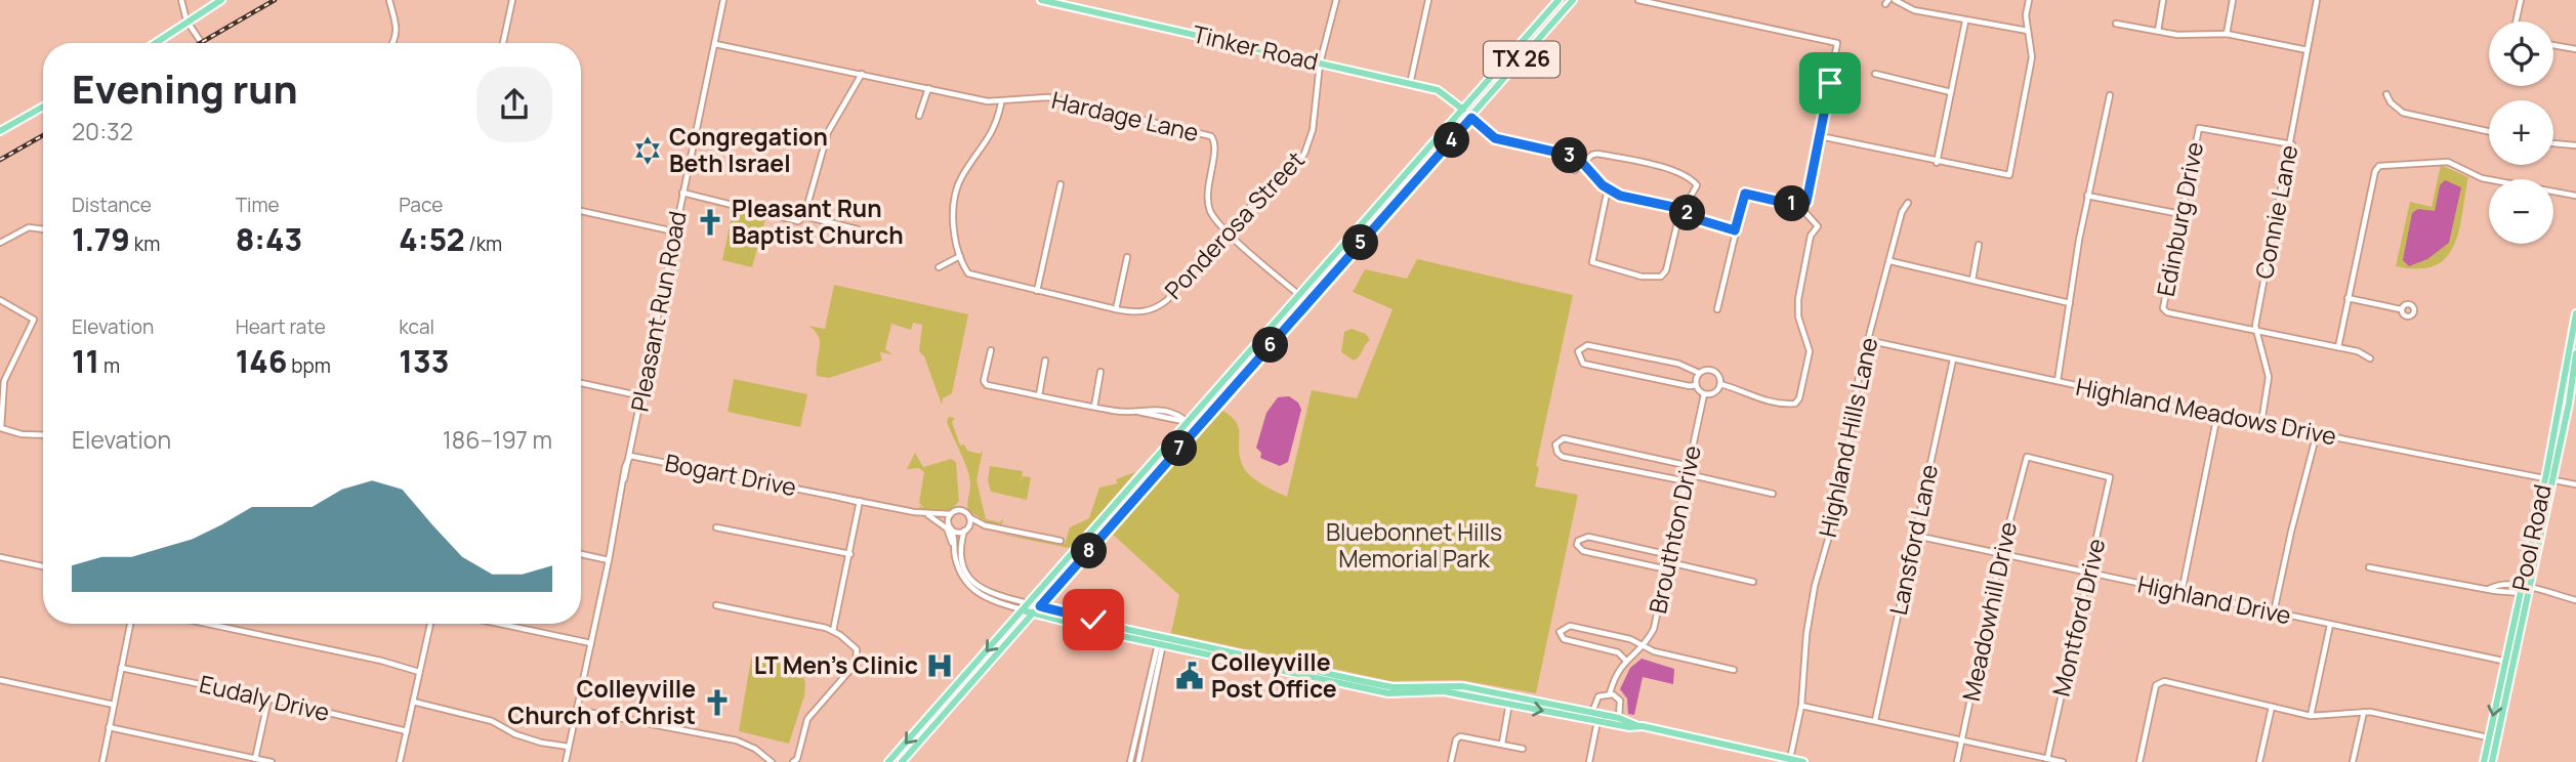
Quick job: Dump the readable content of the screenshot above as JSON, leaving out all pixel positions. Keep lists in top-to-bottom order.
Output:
{
  "streets": {
    "main road": ["Tinker Road", "TX 26", "Pool Road"],
    "street": [
      "Hardage Lane",
      "Connie Lane",
      "Edinburg Drive",
      "Ponderosa Street",
      "Pleasant Run Road",
      "Highland Meadows Drive",
      "Highland Hills Lane",
      "Bogart Drive",
      "Brouthton Drive",
      "Lansford Lane",
      "Highland Drive",
      "Meadowhill Drive",
      "Montford Drive",
      "Eudaly Drive"
    ]
  },
  "crossings": [
    ["Tinker Road", "TX 26"],
    ["Tinker Road", "Ponderosa Street"],
    ["TX 26", "Hardage Lane"],
    ["Hardage Lane", "Ponderosa Street"],
    ["Hardage Lane", "Pleasant Run Road"],
    ["Connie Lane", "Edinburg Drive"],
    ["Connie Lane", "Highland Meadows Drive"],
    ["Pleasant Run Road", "Bogart Drive"],
    ["Highland Meadows Drive", "Highland Hills Lane"],
    ["Highland Meadows Drive", "Pool Road"],
    ["Highland Meadows Drive", "Lansford Lane"],
    ["Pool Road", "Highland Drive"],
    ["Lansford Lane", "Highland Drive"],
    ["Highland Drive", "Meadowhill Drive"],
    ["Highland Drive", "Montford Drive"],
    ["Meadowhill Drive", "Montford Drive"]
  ],
  "parks": ["Bluebonnet Hills Memorial Park"],
  "places": {
    "synagogue": ["Congregation Beth Israel"],
    "church": ["Pleasant Run Baptist Church", "Colleyville Church of Christ"],
    "hospital": ["LT Men's Clinic"],
    "public building": ["Colleyville Post Office"]
  },
  "page": {
    "map_buttons": ["+", "−"],
    "heading": ["Evening run", "20:32"],
    "pins": [
      "4",
      "3",
      "1",
      "2",
      "5",
      "6",
      "7",
      "8"
    ],
    "stats": [
      ["Distance", "1.79 km"],
      ["Time", "8:43"],
      ["Pace", "4:52 /km"],
      ["Elevation", "11 m"],
      ["Heart rate", "146 bpm"],
      ["kcal", "133"]
    ],
    "chart": ["Elevation", "186–197 m"]
  }
}
